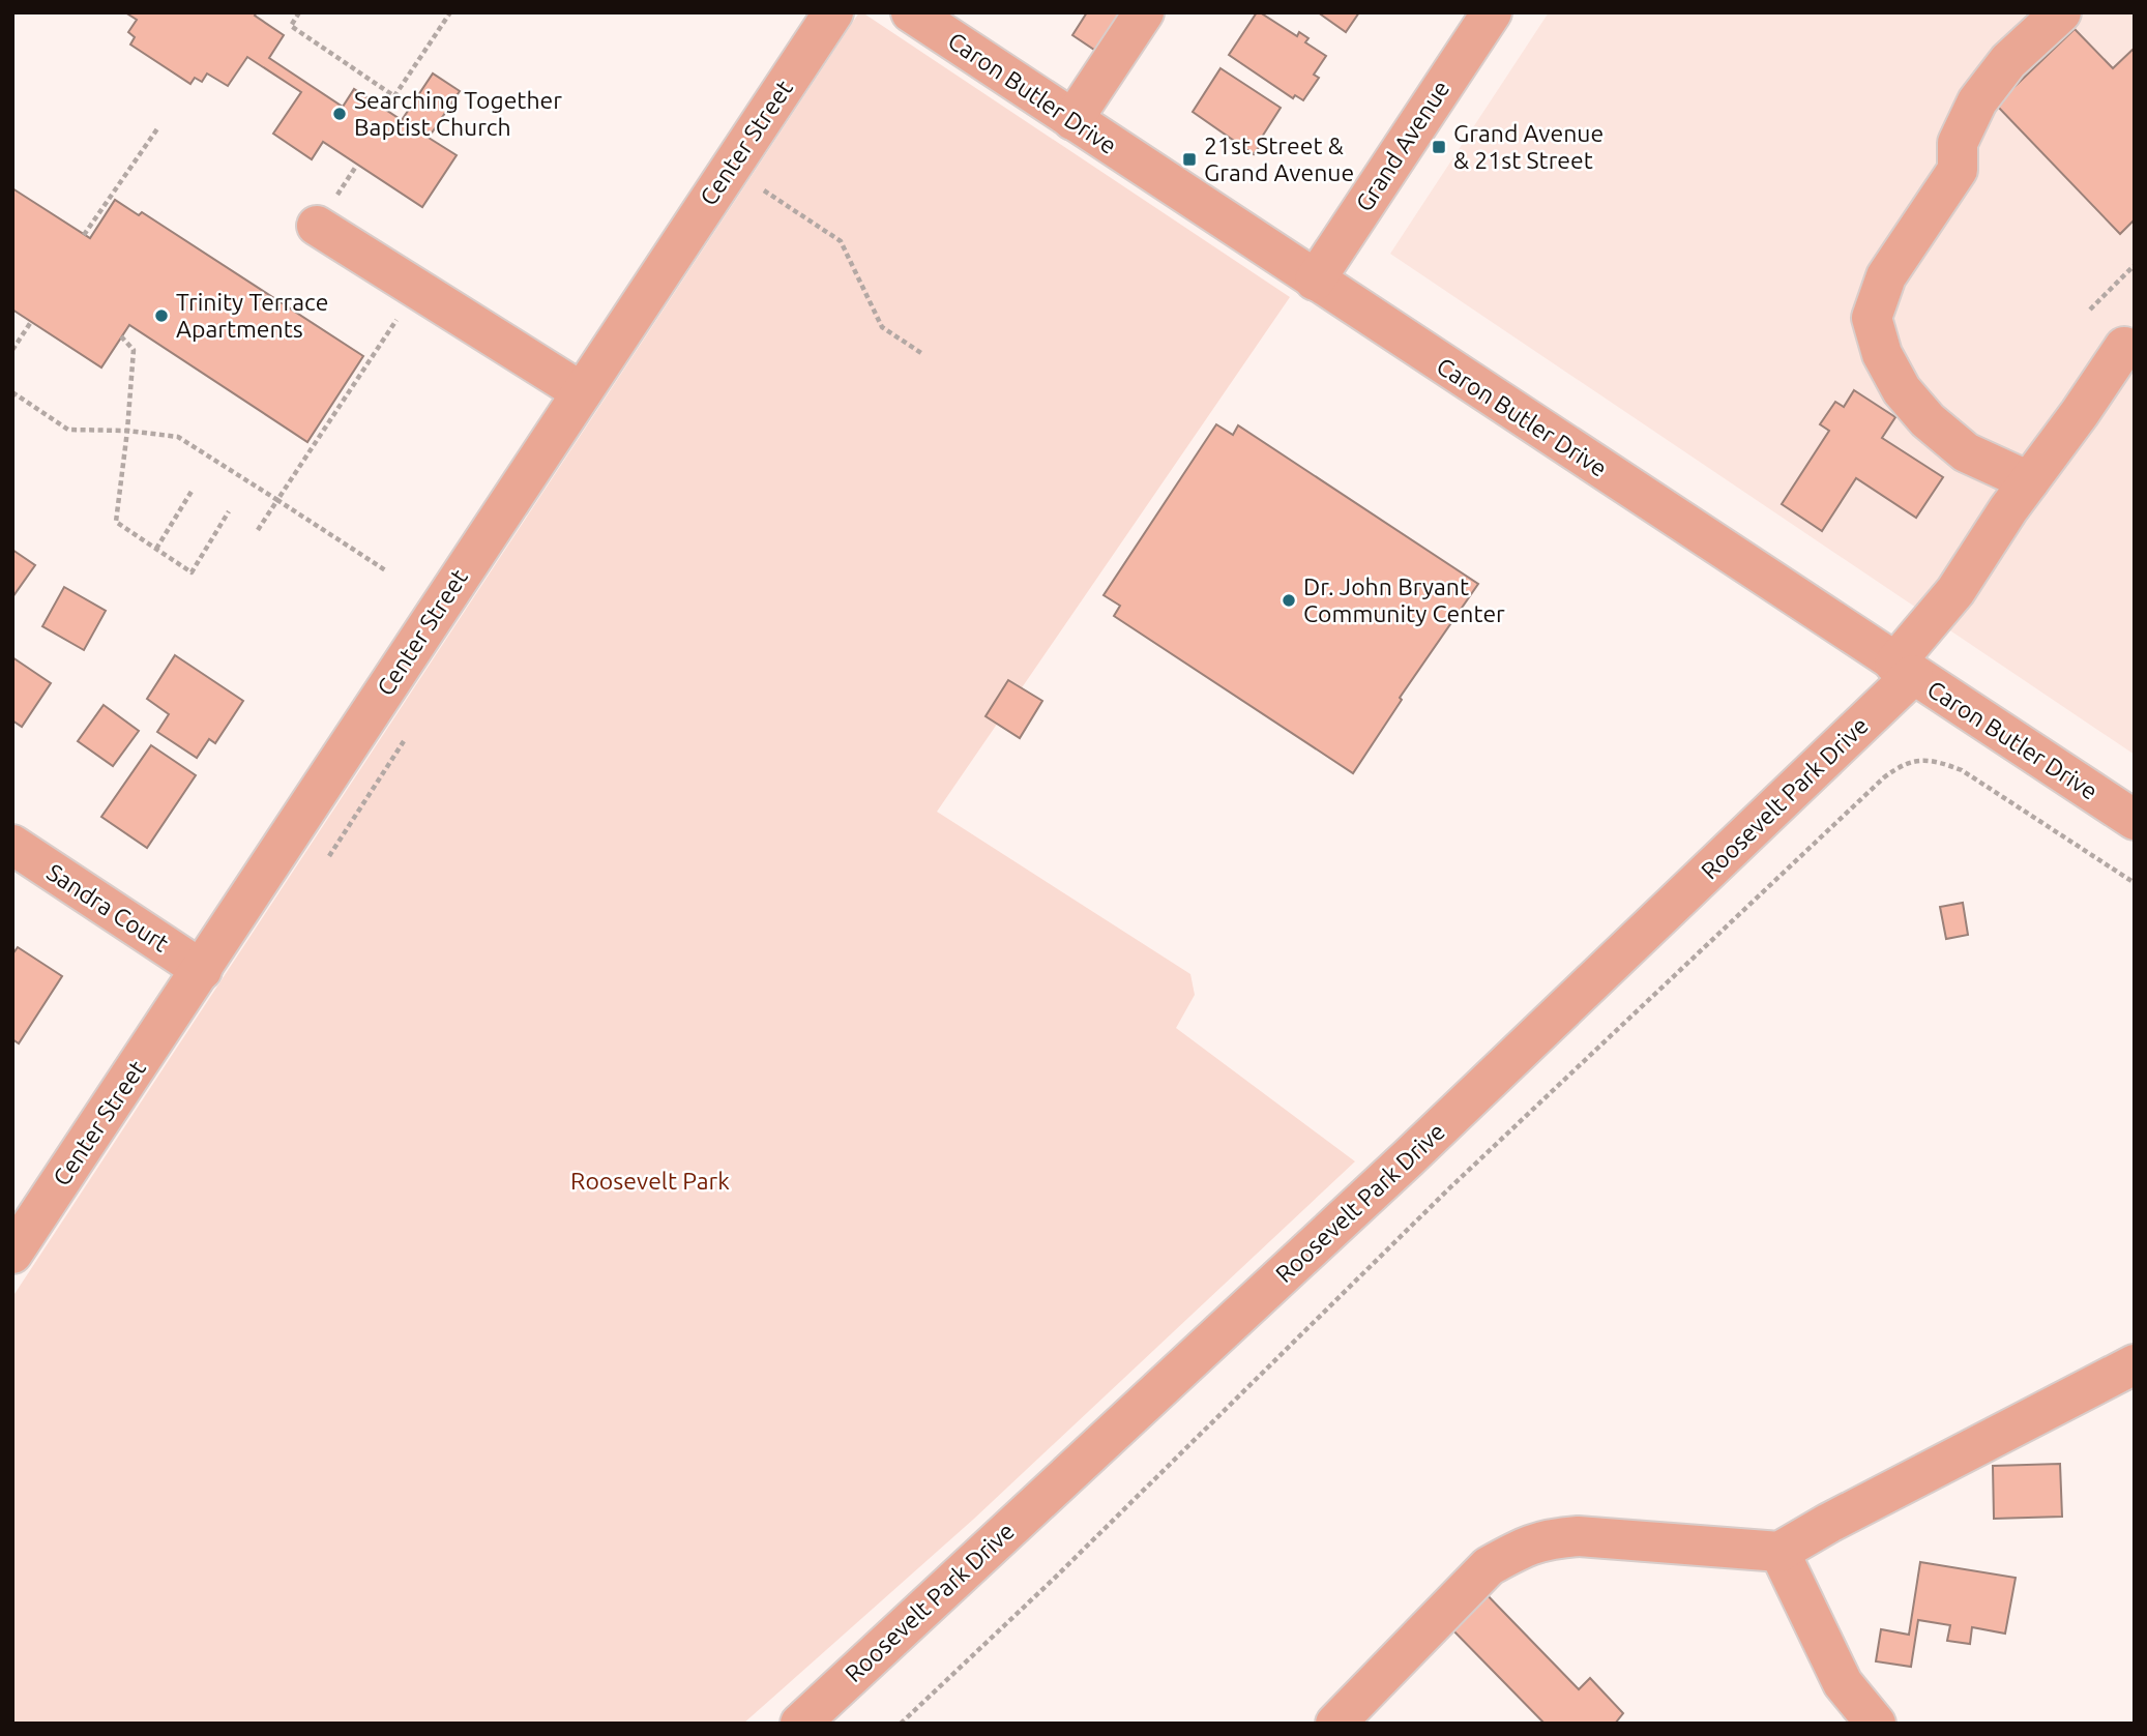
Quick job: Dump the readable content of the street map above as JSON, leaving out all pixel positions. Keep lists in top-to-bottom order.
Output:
{
  "streets": {
    "street": [
      "Caron Butler Drive",
      "Center Street",
      "Grand Avenue",
      "Roosevelt Park Drive",
      "Sandra Court"
    ]
  },
  "crossings": [
    ["Caron Butler Drive", "Grand Avenue"],
    ["Caron Butler Drive", "Roosevelt Park Drive"],
    ["Center Street", "Sandra Court"]
  ],
  "parks": ["Roosevelt Park"],
  "places": {
    "other": ["Searching Together Baptist Church", "Trinity Terrace Apartments", "Dr. John Bryant Community Center"],
    "transit": ["Grand Avenue & 21st Street", "21st Street & Grand Avenue"]
  }
}
